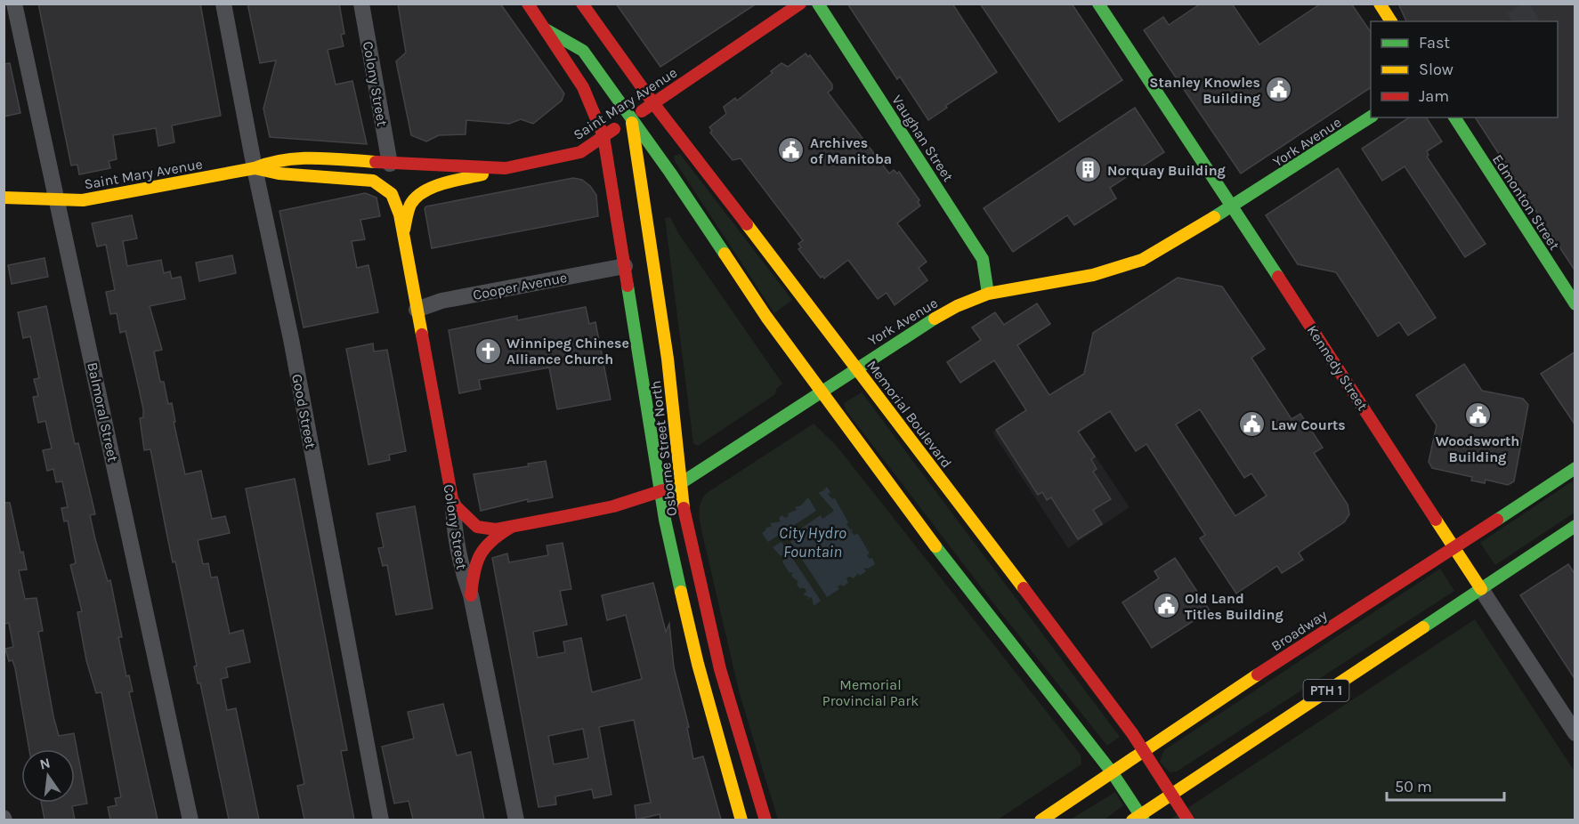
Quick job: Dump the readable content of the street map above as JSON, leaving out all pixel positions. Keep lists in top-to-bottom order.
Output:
{
  "streets": {
    "main road": [
      "Colony Street",
      "Saint Mary Avenue",
      "Vaughan Street",
      "York Avenue",
      "Edmonton Street",
      "Kennedy Street",
      "Memorial Boulevard",
      "Osborne Street North",
      "Broadway",
      "PTH 1"
    ],
    "street": ["Cooper Avenue", "Good Street", "Balmoral Street"]
  },
  "crossings": [
    ["Colony Street", "Saint Mary Avenue"],
    ["Colony Street", "York Avenue"],
    ["Colony Street", "Cooper Avenue"],
    ["Saint Mary Avenue", "Good Street"],
    ["Saint Mary Avenue", "Balmoral Street"],
    ["Saint Mary Avenue", "Memorial Boulevard"],
    ["Saint Mary Avenue", "Osborne Street North"],
    ["Vaughan Street", "York Avenue"],
    ["York Avenue", "Kennedy Street"],
    ["York Avenue", "Memorial Boulevard"],
    ["York Avenue", "Osborne Street North"],
    ["Cooper Avenue", "Osborne Street North"],
    ["Kennedy Street", "Broadway"],
    ["Kennedy Street", "PTH 1"],
    ["Memorial Boulevard", "Osborne Street North"],
    ["Memorial Boulevard", "Broadway"],
    ["Memorial Boulevard", "PTH 1"]
  ],
  "water": ["City Hydro Fountain"],
  "parks": ["Memorial Provincial Park"],
  "places": {
    "public building": [
      "Stanley Knowles Building",
      "Archives of Manitoba",
      "Woodsworth Building",
      "Law Courts",
      "Old Land Titles Building"
    ],
    "building": ["Norquay Building"],
    "church": ["Winnipeg Chinese Alliance Church"]
  },
  "legend": ["Fast", "Slow", "Jam"],
  "scale_bar": "50 m",
  "north": "top"
}
